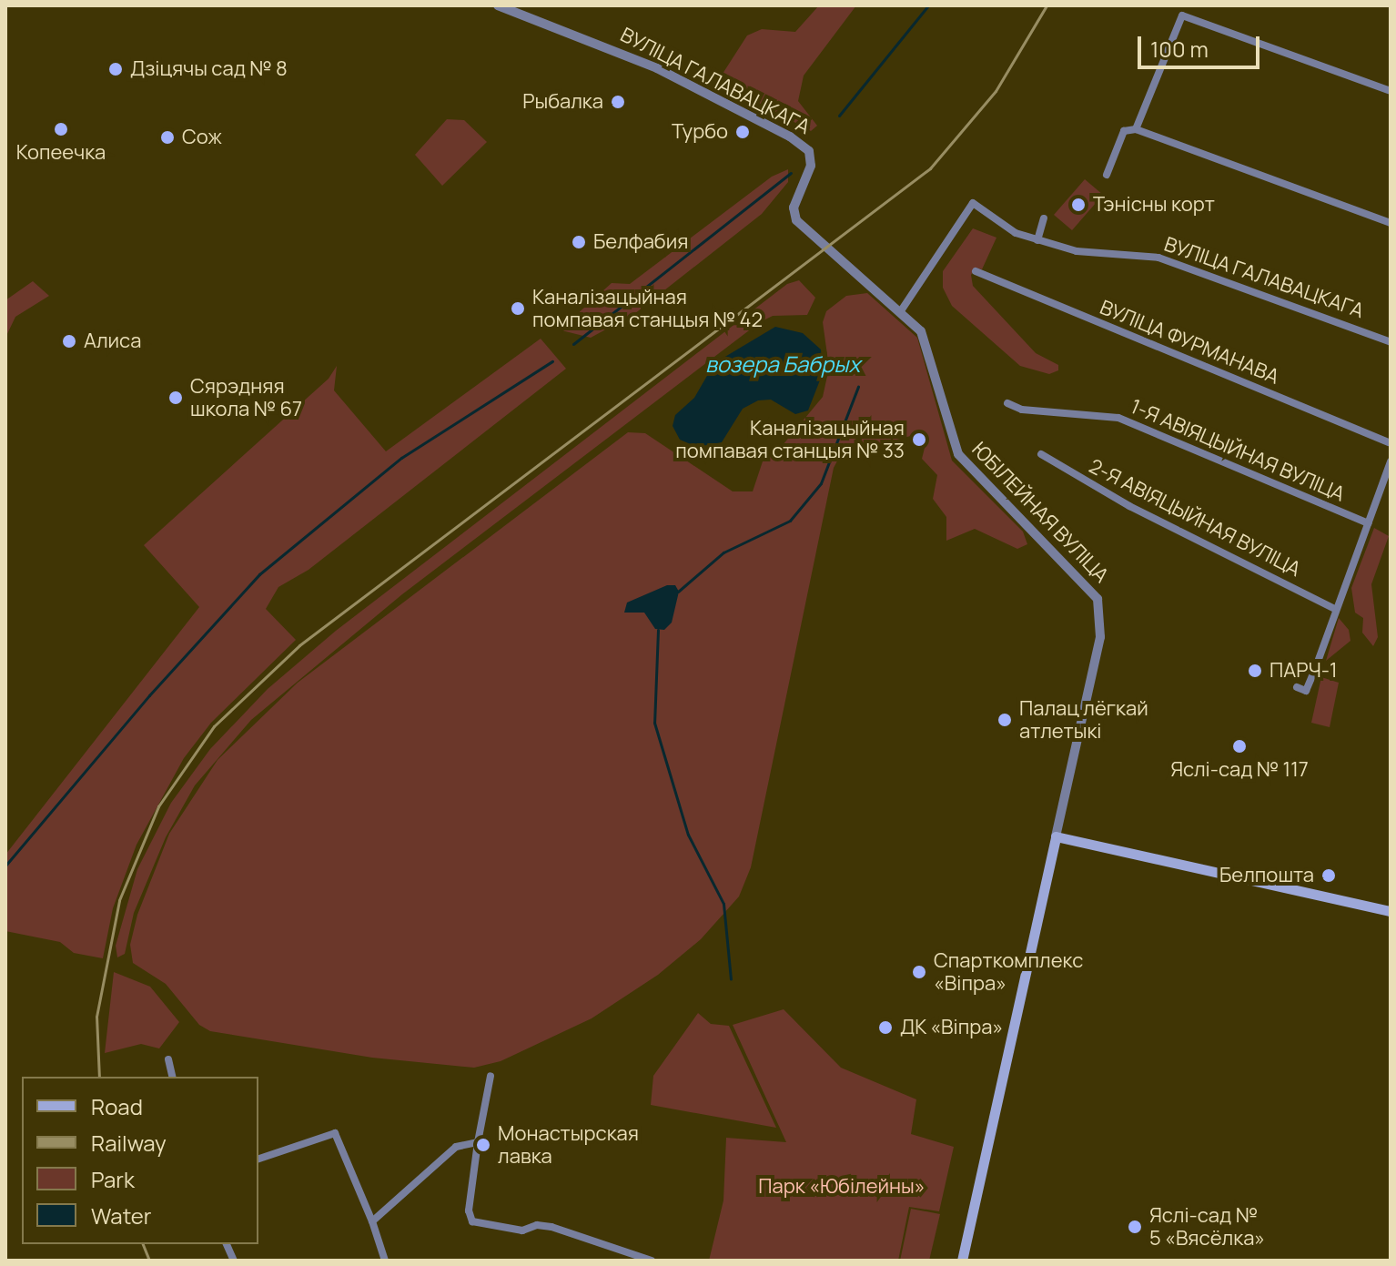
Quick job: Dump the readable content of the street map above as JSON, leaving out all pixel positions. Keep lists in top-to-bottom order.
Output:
{
  "streets": {
    "main road": ["ЮБІЛЕЙНАЯ ВУЛІЦА"],
    "street": [
      "ВУЛІЦА ГАЛАВАЦКАГА",
      "ВУЛІЦА ФУРМАНАВА",
      "1-Я АВІЯЦЫЙНАЯ ВУЛІЦА",
      "2-Я АВІЯЦЫЙНАЯ ВУЛІЦА"
    ]
  },
  "crossings": [
    ["ВУЛІЦА ГАЛАВАЦКАГА", "ЮБІЛЕЙНАЯ ВУЛІЦА"]
  ],
  "water": ["возера Бабрых"],
  "parks": ["Парк «Юбілейны»"],
  "places": [
    "Дзіцячы сад № 8",
    "Рыбалка",
    "Копеечка",
    "Турбо",
    "Сож",
    "Тэнісны корт",
    "Белфабия",
    "Каналізацыйная помпавая станцыя № 42",
    "Алиса",
    "Сярэдняя школа № 67",
    "Каналізацыйная помпавая станцыя № 33",
    "ПАРЧ-1",
    "Палац лёгкай атлетыкі",
    "Яслі-сад № 117",
    "Белпошта",
    "Спарткомплекс «Віпра»",
    "ДК «Віпра»",
    "Монастырская лавка",
    "Яслі-сад № 5 «Вясёлка»"
  ],
  "legend": [
    "Road",
    "Railway",
    "Park",
    "Water"
  ],
  "scale_bar": "100 m"
}
